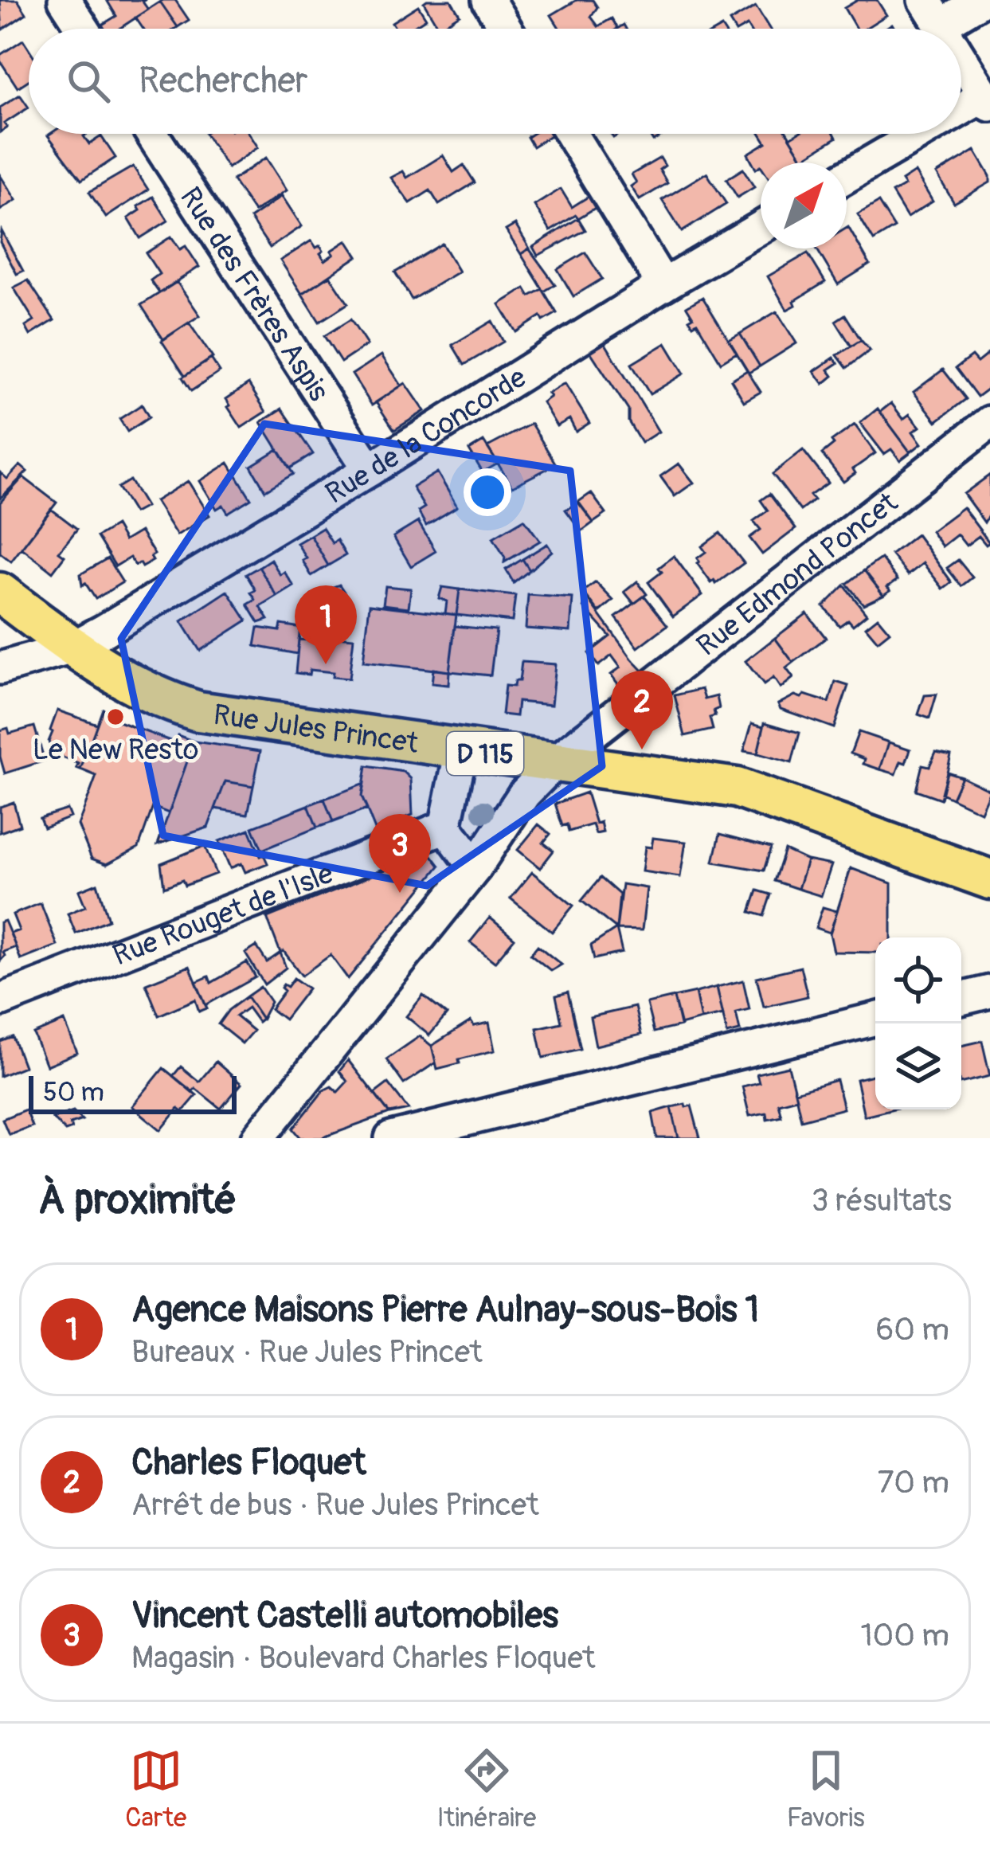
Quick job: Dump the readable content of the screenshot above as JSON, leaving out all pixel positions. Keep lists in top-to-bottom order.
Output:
{
  "streets": {
    "main road": ["Rue Jules Princet", "D 115"],
    "street": [
      "Rue des Frères Aspis",
      "Rue de la Concorde",
      "Rue Edmond Poncet",
      "Rue Rouget de l'Isle"
    ]
  },
  "crossings": [
    ["Rue des Frères Aspis", "Rue de la Concorde"],
    ["Rue de la Concorde", "Rue Jules Princet"],
    ["Rue Edmond Poncet", "Rue Jules Princet"]
  ],
  "places": ["Le New Resto"],
  "scale_bar": "50 m",
  "north": "top right",
  "page": {
    "search": "Rechercher",
    "pins": ["1", "2", "3"],
    "scale": "50 m",
    "heading": ["À proximité", "3 résultats"],
    "list": [
      {
        "mark": "1",
        "name": "Agence Maisons Pierre Aulnay-sous-Bois 1",
        "note": "Bureaux · Rue Jules Princet",
        "value": "60 m"
      },
      {
        "mark": "2",
        "name": "Charles Floquet",
        "note": "Arrêt de bus · Rue Jules Princet",
        "value": "70 m"
      },
      {
        "mark": "3",
        "name": "Vincent Castelli automobiles",
        "note": "Magasin · Boulevard Charles Floquet",
        "value": "100 m"
      }
    ],
    "nav": ["Carte", "Itinéraire", "Favoris"]
  }
}
